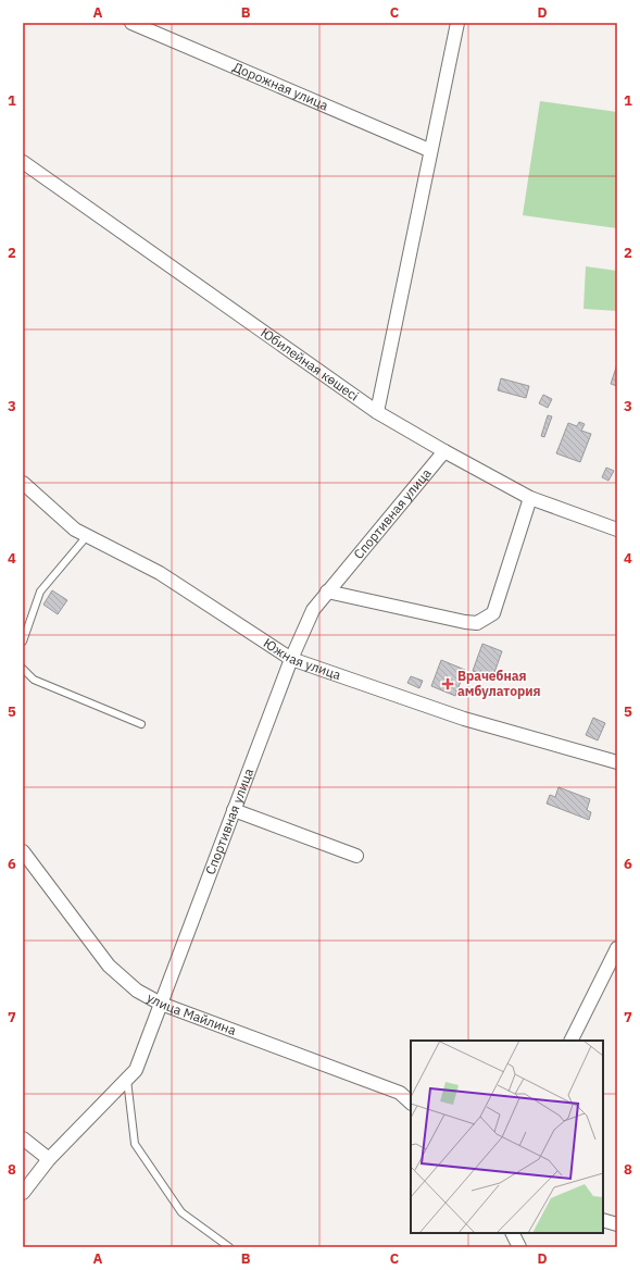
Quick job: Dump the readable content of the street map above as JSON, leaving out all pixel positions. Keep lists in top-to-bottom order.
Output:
{
  "streets": {
    "street": [
      "Дорожная улица",
      "Юбилейная көшесі",
      "Спортивная улица",
      "Южная улица",
      "улица Майлина"
    ]
  },
  "crossings": [
    ["Юбилейная көшесі", "Спортивная улица"],
    ["Спортивная улица", "Южная улица"],
    ["Спортивная улица", "улица Майлина"]
  ],
  "places": {
    "health": ["Врачебная амбулатория"]
  },
  "grid": {
    "columns": [
      "A",
      "B",
      "C",
      "D"
    ],
    "rows": [
      "1",
      "2",
      "3",
      "4",
      "5",
      "6",
      "7",
      "8"
    ]
  }
}
